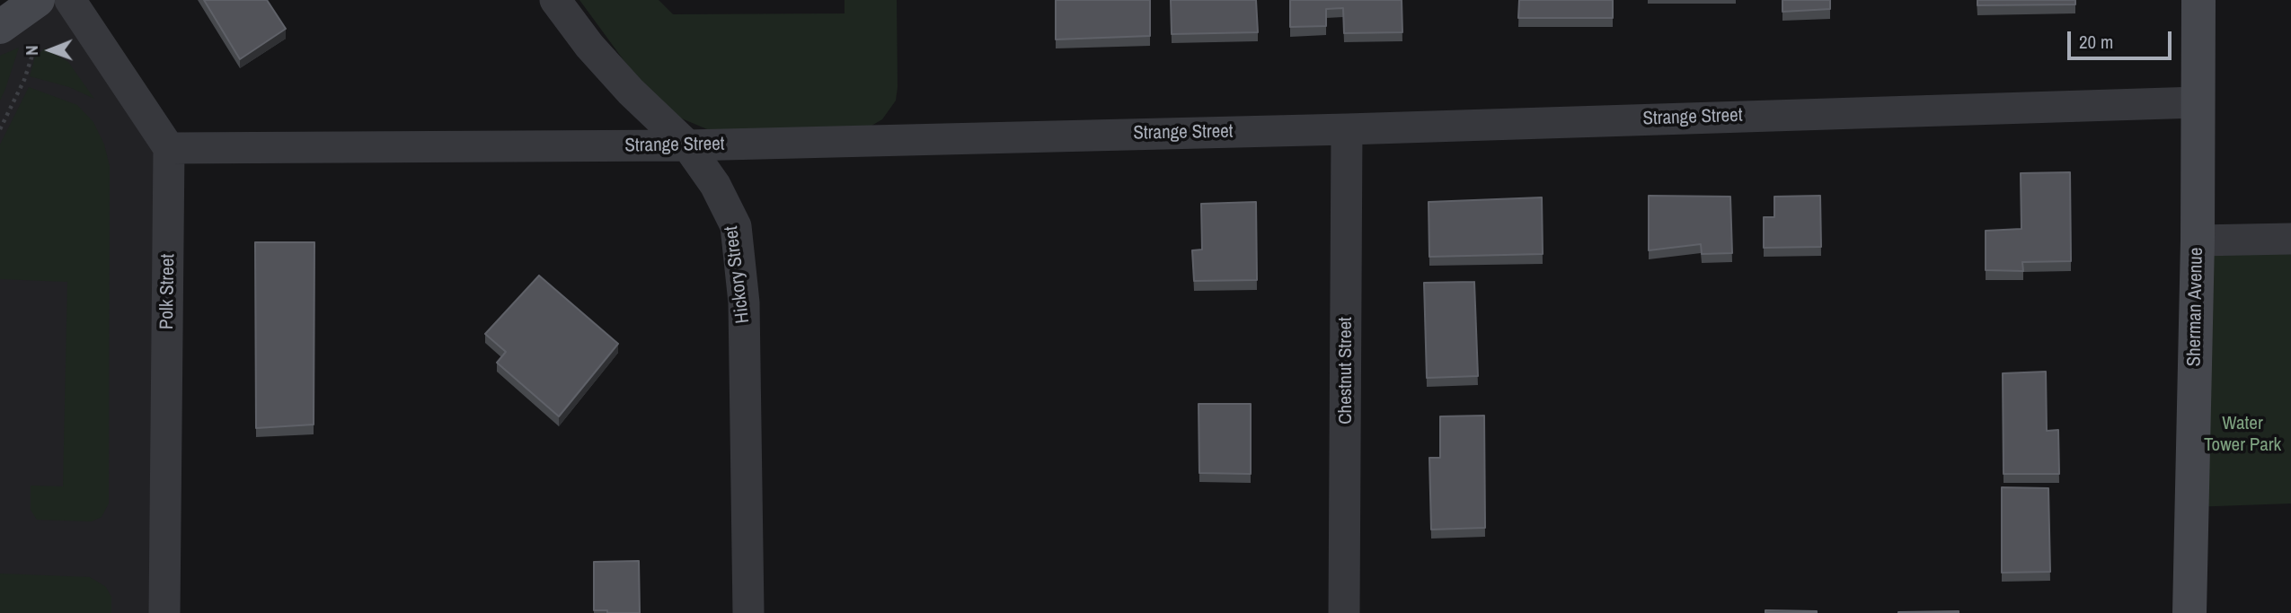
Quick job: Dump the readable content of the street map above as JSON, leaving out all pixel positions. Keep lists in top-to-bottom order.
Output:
{
  "streets": {
    "street": [
      "Strange Street",
      "Hickory Street",
      "Polk Street",
      "Sherman Avenue",
      "Chestnut Street"
    ]
  },
  "crossings": [
    ["Strange Street", "Hickory Street"],
    ["Strange Street", "Polk Street"],
    ["Strange Street", "Sherman Avenue"],
    ["Strange Street", "Chestnut Street"]
  ],
  "parks": ["Water Tower Park"],
  "scale_bar": "20 m",
  "north": "left"
}
